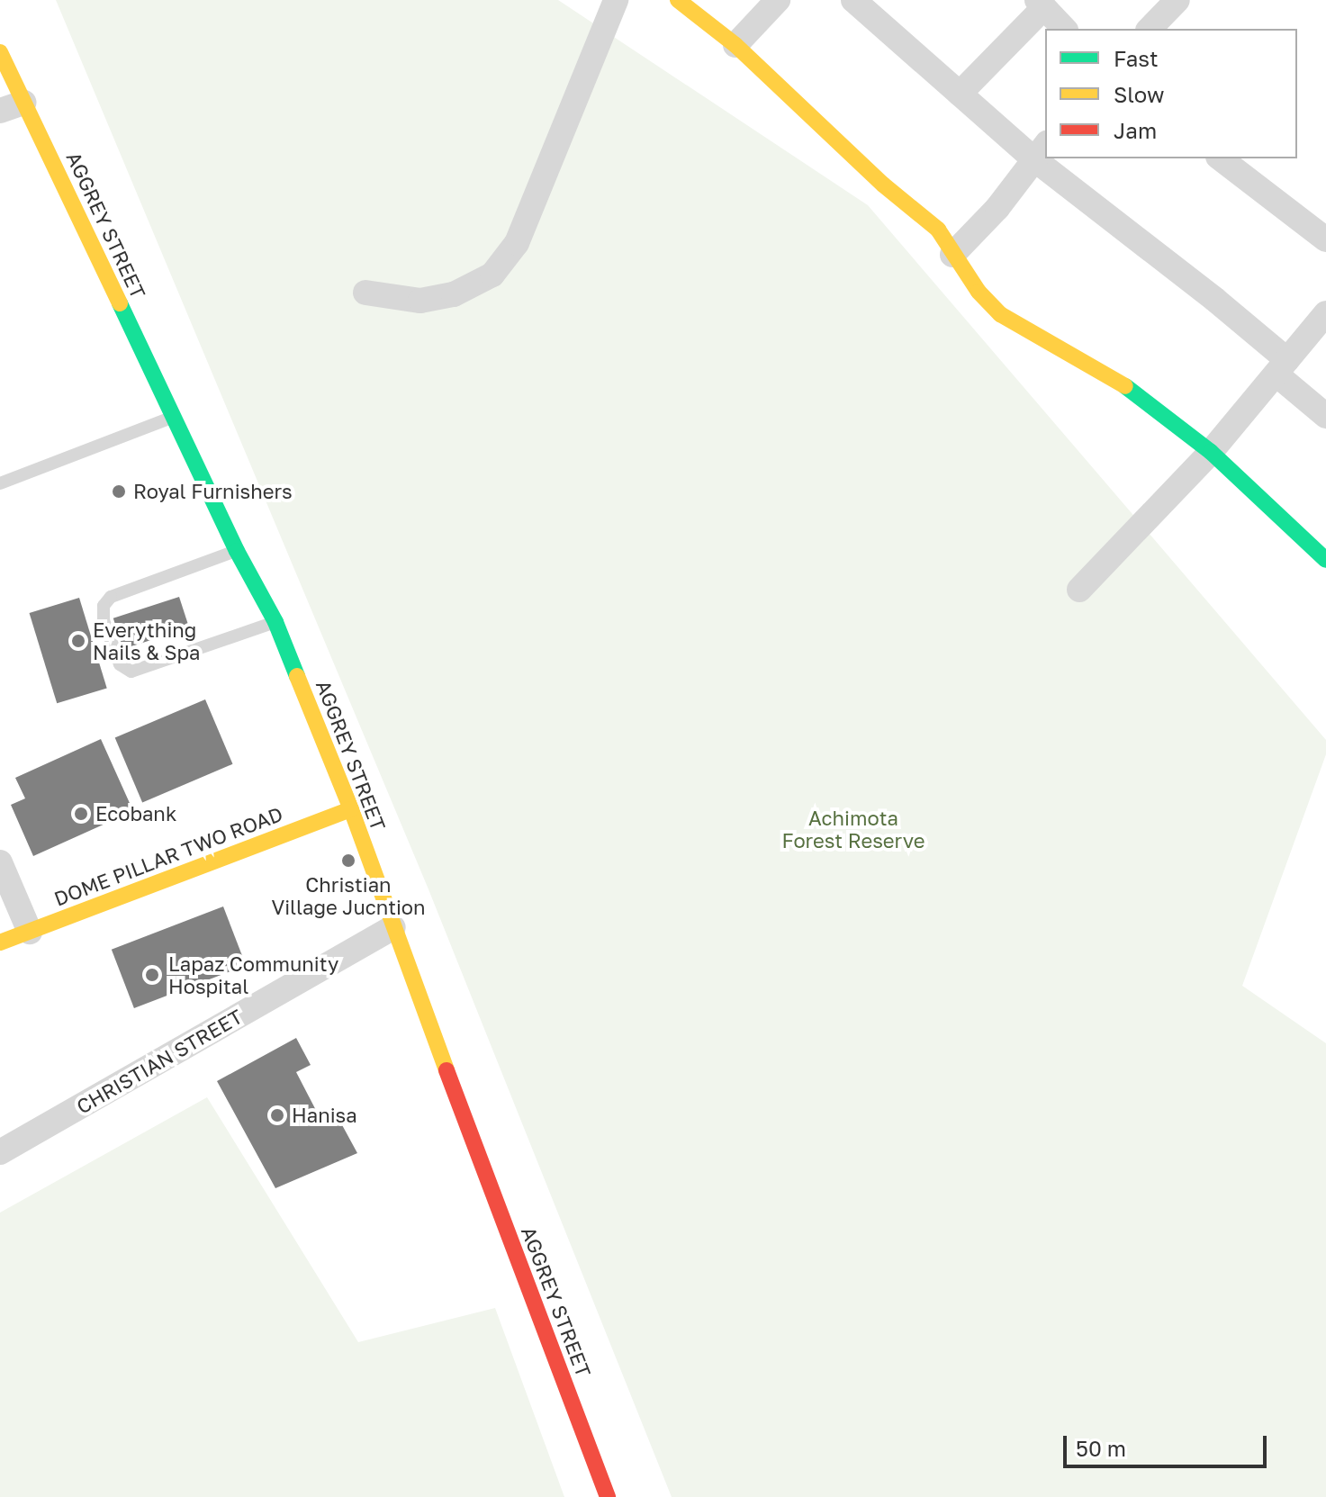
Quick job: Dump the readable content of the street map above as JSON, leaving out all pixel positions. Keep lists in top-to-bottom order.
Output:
{
  "streets": {
    "main road": ["AGGREY STREET", "DOME PILLAR TWO ROAD"],
    "street": ["CHRISTIAN STREET"]
  },
  "crossings": [
    ["AGGREY STREET", "DOME PILLAR TWO ROAD"],
    ["AGGREY STREET", "CHRISTIAN STREET"]
  ],
  "parks": ["Achimota Forest Reserve"],
  "places": [
    "Royal Furnishers",
    "Everything Nails & Spa",
    "Ecobank",
    "Christian Village Jucntion",
    "Lapaz Community Hospital",
    "Hanisa"
  ],
  "legend": ["Fast", "Slow", "Jam"],
  "scale_bar": "50 m"
}
